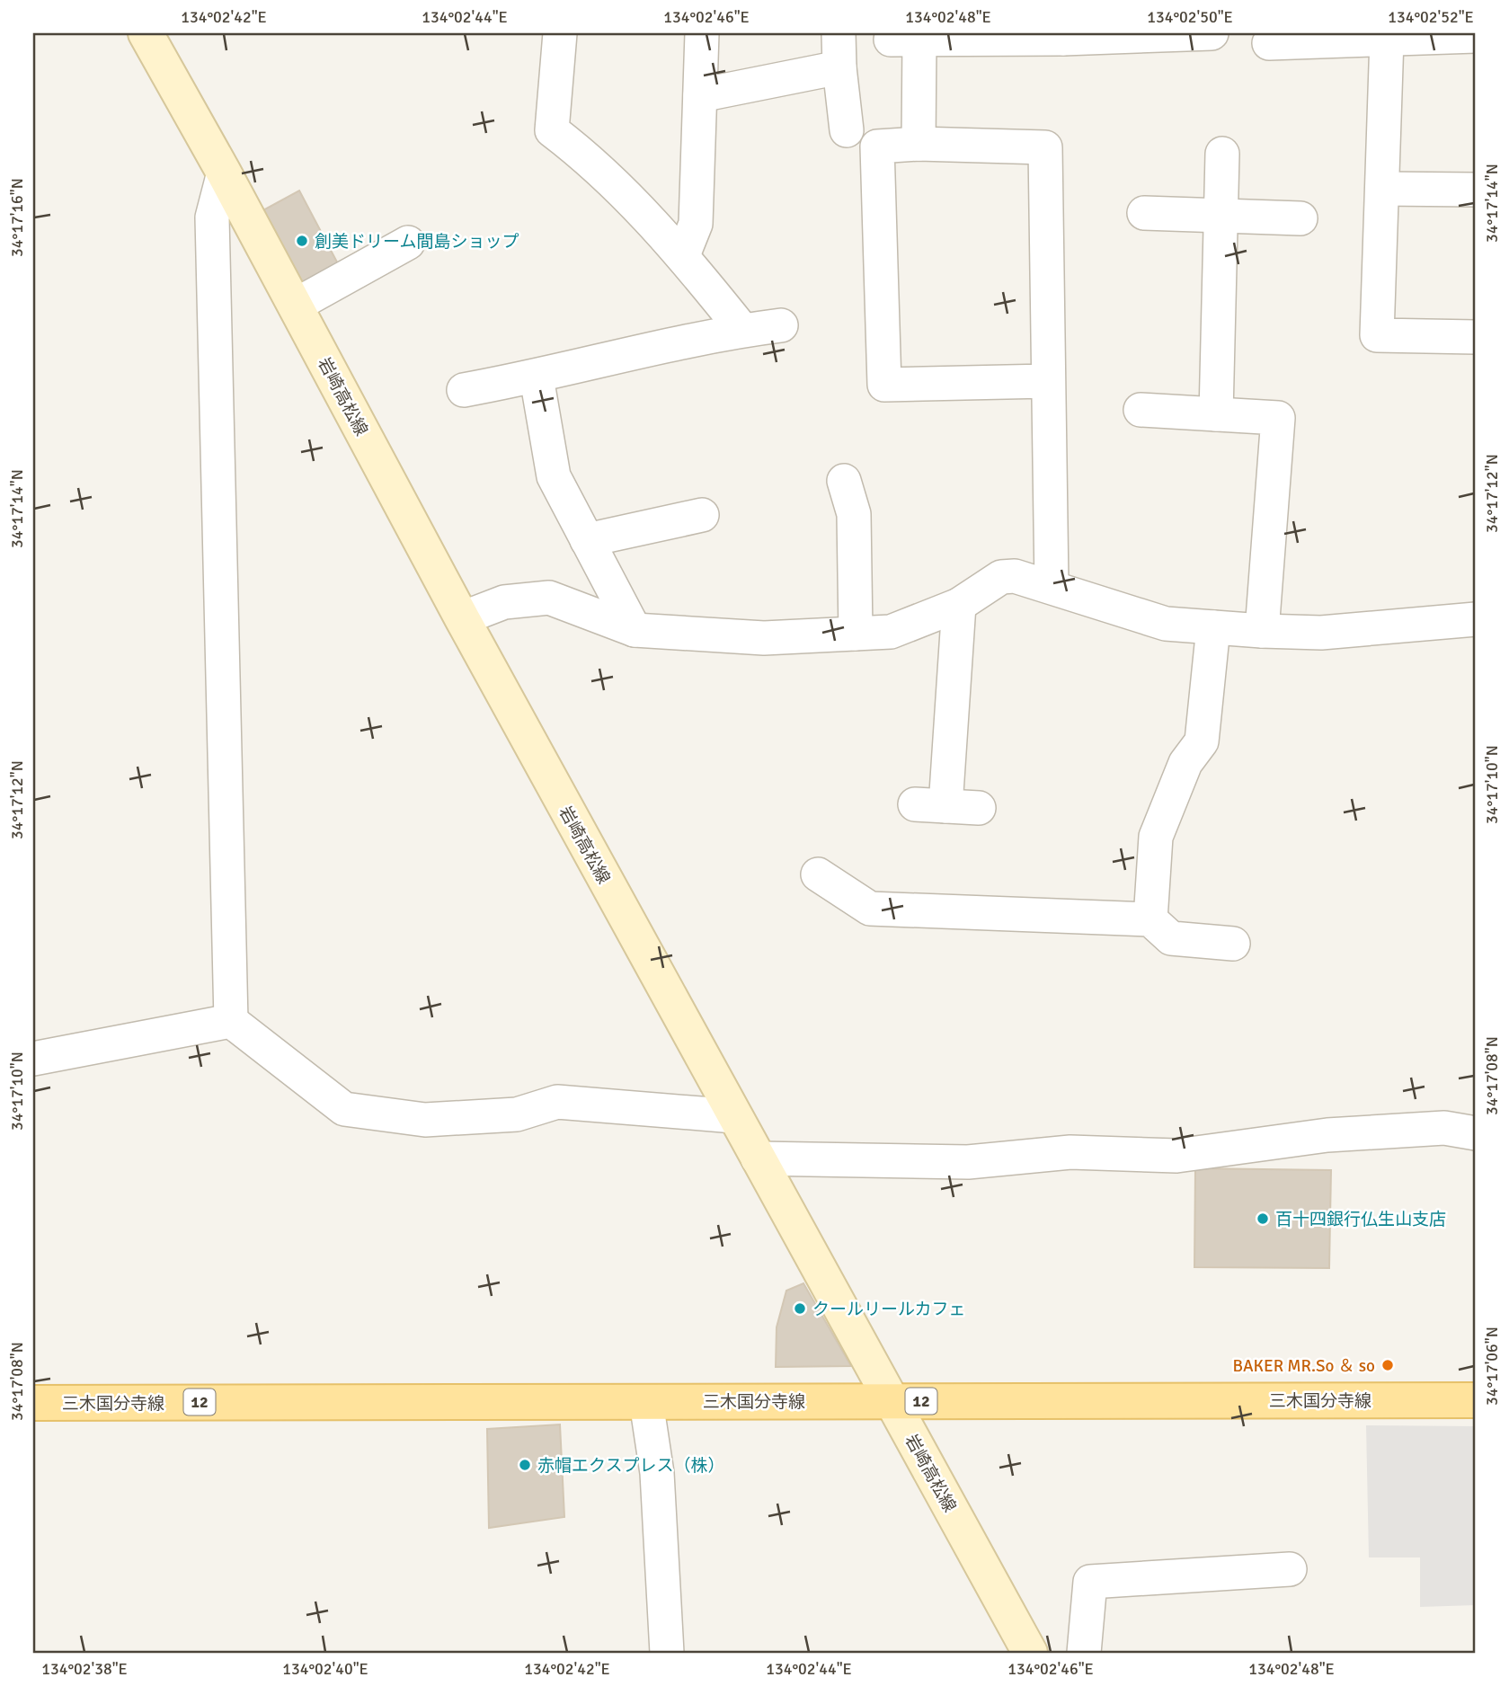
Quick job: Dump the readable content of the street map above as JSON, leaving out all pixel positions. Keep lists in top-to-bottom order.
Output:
{
  "streets": {
    "main road": ["岩崎高松線", "三木国分寺線", "12"]
  },
  "crossings": [
    ["岩崎高松線", "三木国分寺線"]
  ],
  "places": [
    "創美ドリーム間島ショップ",
    "百十四銀行仏生山支店",
    "クールリールカフェ",
    "BAKER MR.So ＆ so",
    "赤帽エクスプレス（株）"
  ],
  "coordinates": [
    "134°02'42\"E",
    "134°02'44\"E",
    "134°02'46\"E",
    "134°02'48\"E",
    "134°02'50\"E",
    "134°02'52\"E",
    "34°17'14\"N",
    "34°17'16\"N",
    "34°17'12\"N",
    "34°17'10\"N",
    "34°17'08\"N",
    "34°17'06\"N",
    "134°02'38\"E",
    "134°02'40\"E"
  ]
}
